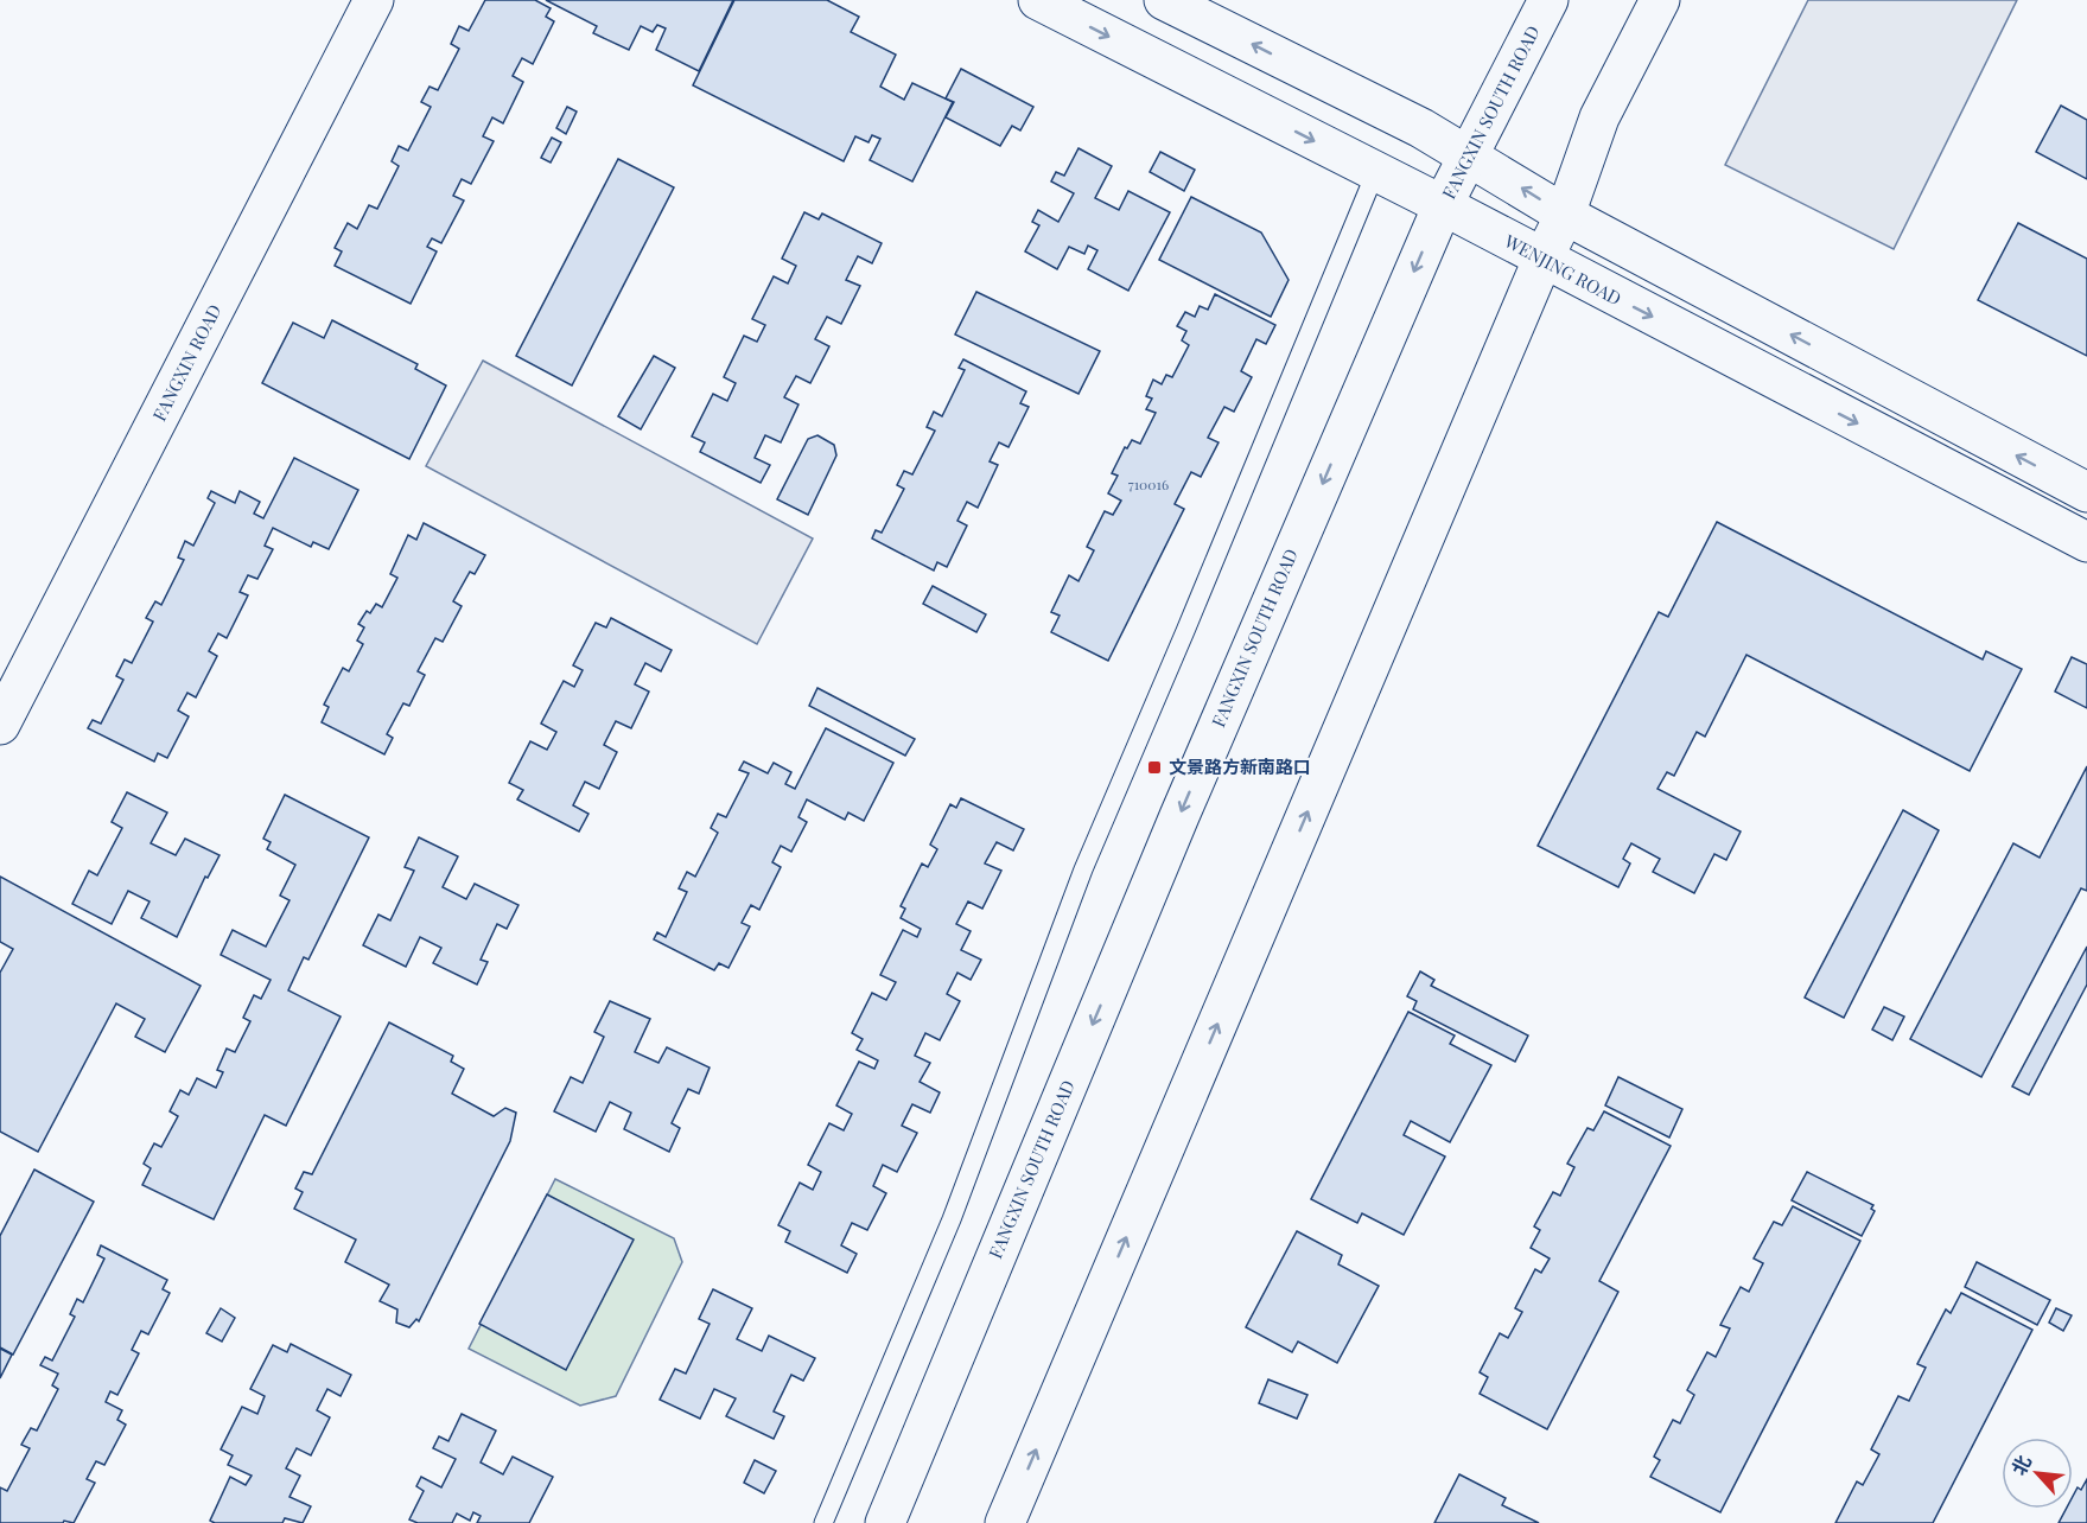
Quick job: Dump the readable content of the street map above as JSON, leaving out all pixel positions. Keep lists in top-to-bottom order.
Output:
{
  "streets": {
    "main road": ["FANGXIN SOUTH ROAD", "WENJING ROAD", "FANGXIN ROAD"]
  },
  "crossings": [
    ["FANGXIN SOUTH ROAD", "WENJING ROAD"]
  ],
  "places": {
    "transit": ["文景路方新南路口"]
  },
  "house_numbers": ["710016"],
  "north": "top left"
}
